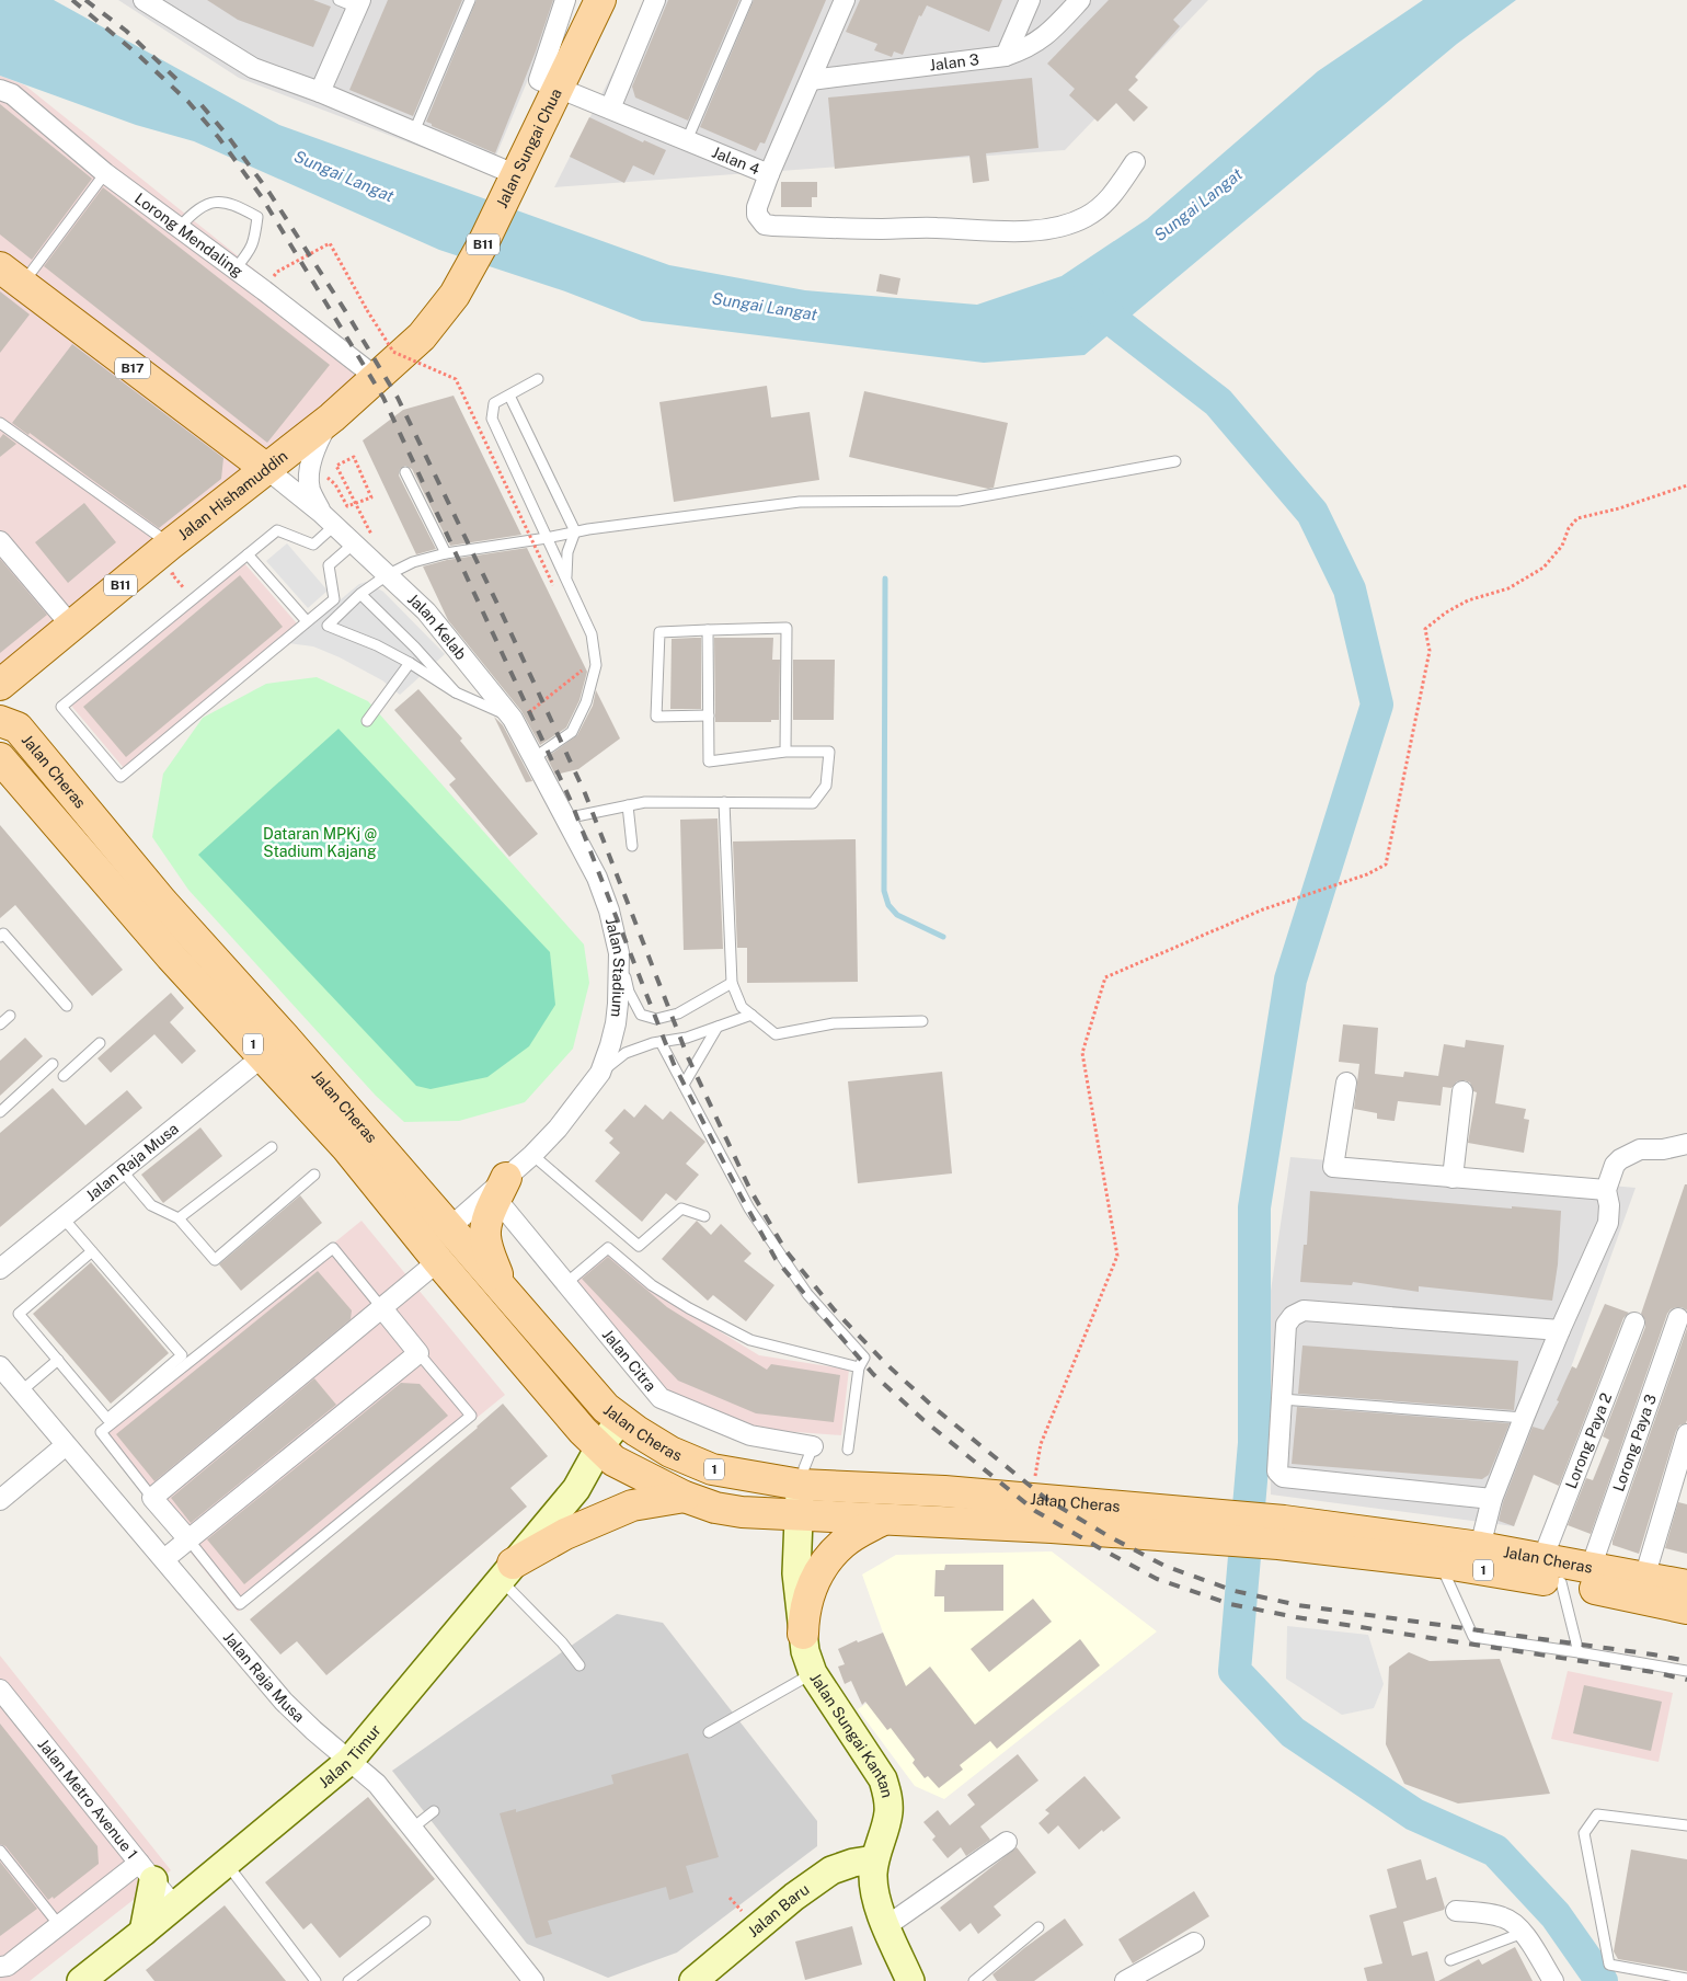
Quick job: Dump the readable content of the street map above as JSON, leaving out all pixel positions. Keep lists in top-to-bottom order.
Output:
{
  "streets": {
    "main road": [
      "Jalan Sungai Chua",
      "B11",
      "B17",
      "Jalan Hishamuddin",
      "Jalan Cheras",
      "1",
      "Jalan Sungai Kantan",
      "Jalan Timur",
      "Jalan Baru"
    ],
    "street": [
      "Jalan 3",
      "Jalan 4",
      "Lorong Mendaling",
      "Jalan Kelab",
      "Jalan Stadium",
      "Jalan Raja Musa",
      "Jalan Citra",
      "Lorong Paya 2",
      "Lorong Paya 3",
      "Jalan Metro Avenue 1"
    ]
  },
  "crossings": [
    ["Jalan 3", "Jalan 4"],
    ["Jalan Sungai Chua", "Jalan 4"],
    ["Jalan Sungai Chua", "Jalan Hishamuddin"],
    ["Lorong Mendaling", "Jalan Hishamuddin"],
    ["B17", "Jalan Hishamuddin"],
    ["B17", "Jalan Kelab"],
    ["Jalan Hishamuddin", "Jalan Kelab"],
    ["Jalan Kelab", "Jalan Stadium"],
    ["Jalan Cheras", "Jalan Stadium"],
    ["Jalan Cheras", "Jalan Raja Musa"],
    ["Jalan Cheras", "Lorong Paya 2"],
    ["Jalan Cheras", "Lorong Paya 3"],
    ["Jalan Cheras", "Jalan Sungai Kantan"],
    ["Jalan Cheras", "Jalan Timur"],
    ["Jalan Stadium", "Jalan Citra"],
    ["Jalan Raja Musa", "Jalan Timur"],
    ["Jalan Sungai Kantan", "Jalan Baru"],
    ["Jalan Timur", "Jalan Metro Avenue 1"]
  ],
  "water": ["Sungai Langat"],
  "parks": ["Dataran MPKj @ Stadium Kajang"]
}
